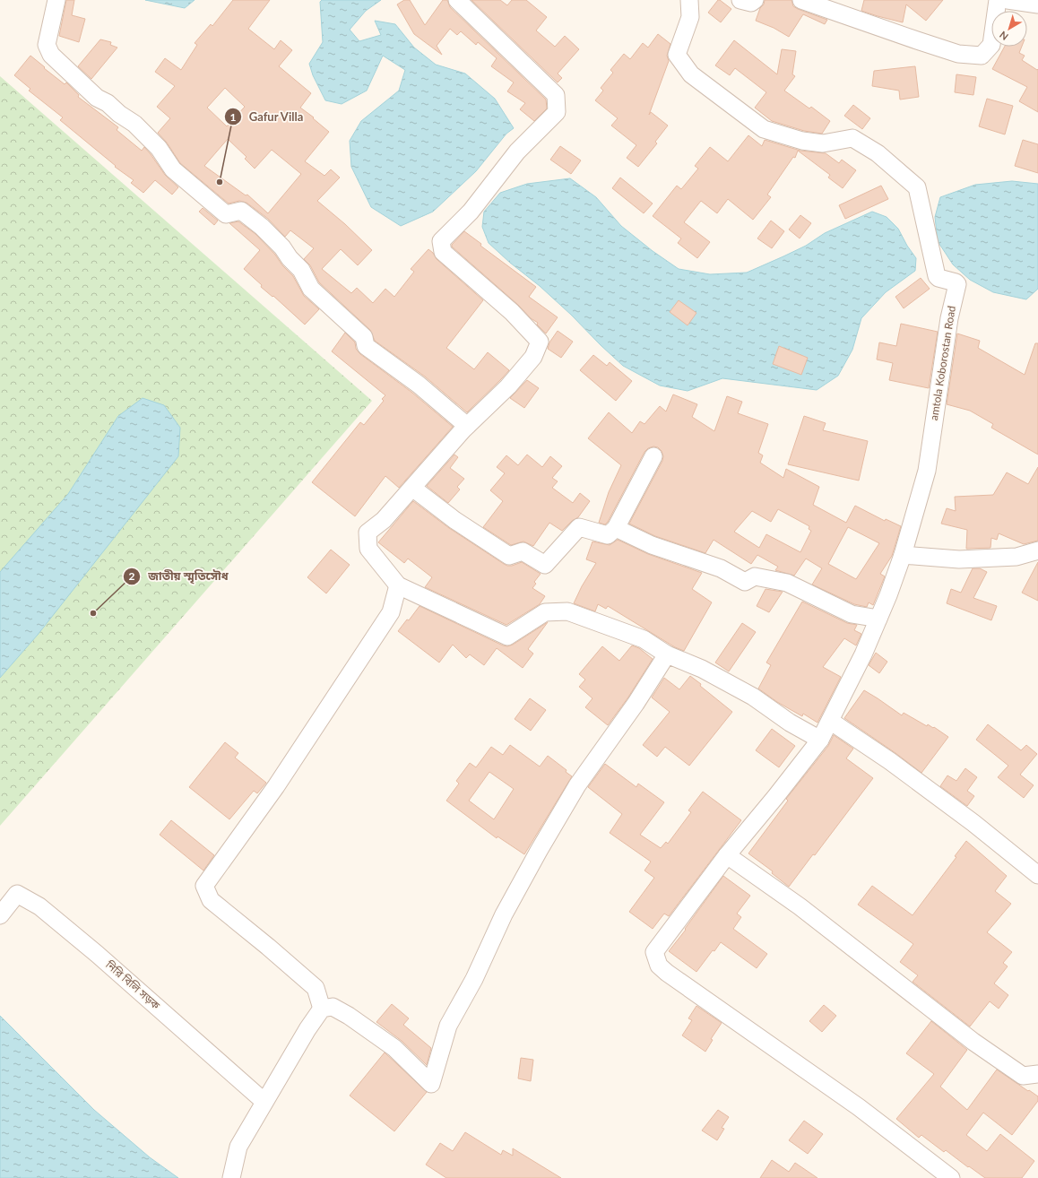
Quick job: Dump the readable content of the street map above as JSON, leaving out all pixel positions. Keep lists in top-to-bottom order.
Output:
{
  "streets": {
    "street": ["amtola Koborostan Road", "নিরি বিলি সড়ক"]
  },
  "places": ["Gafur Villa", "জাতীয় স্মৃতিসৌধ"],
  "north": "bottom left"
}
